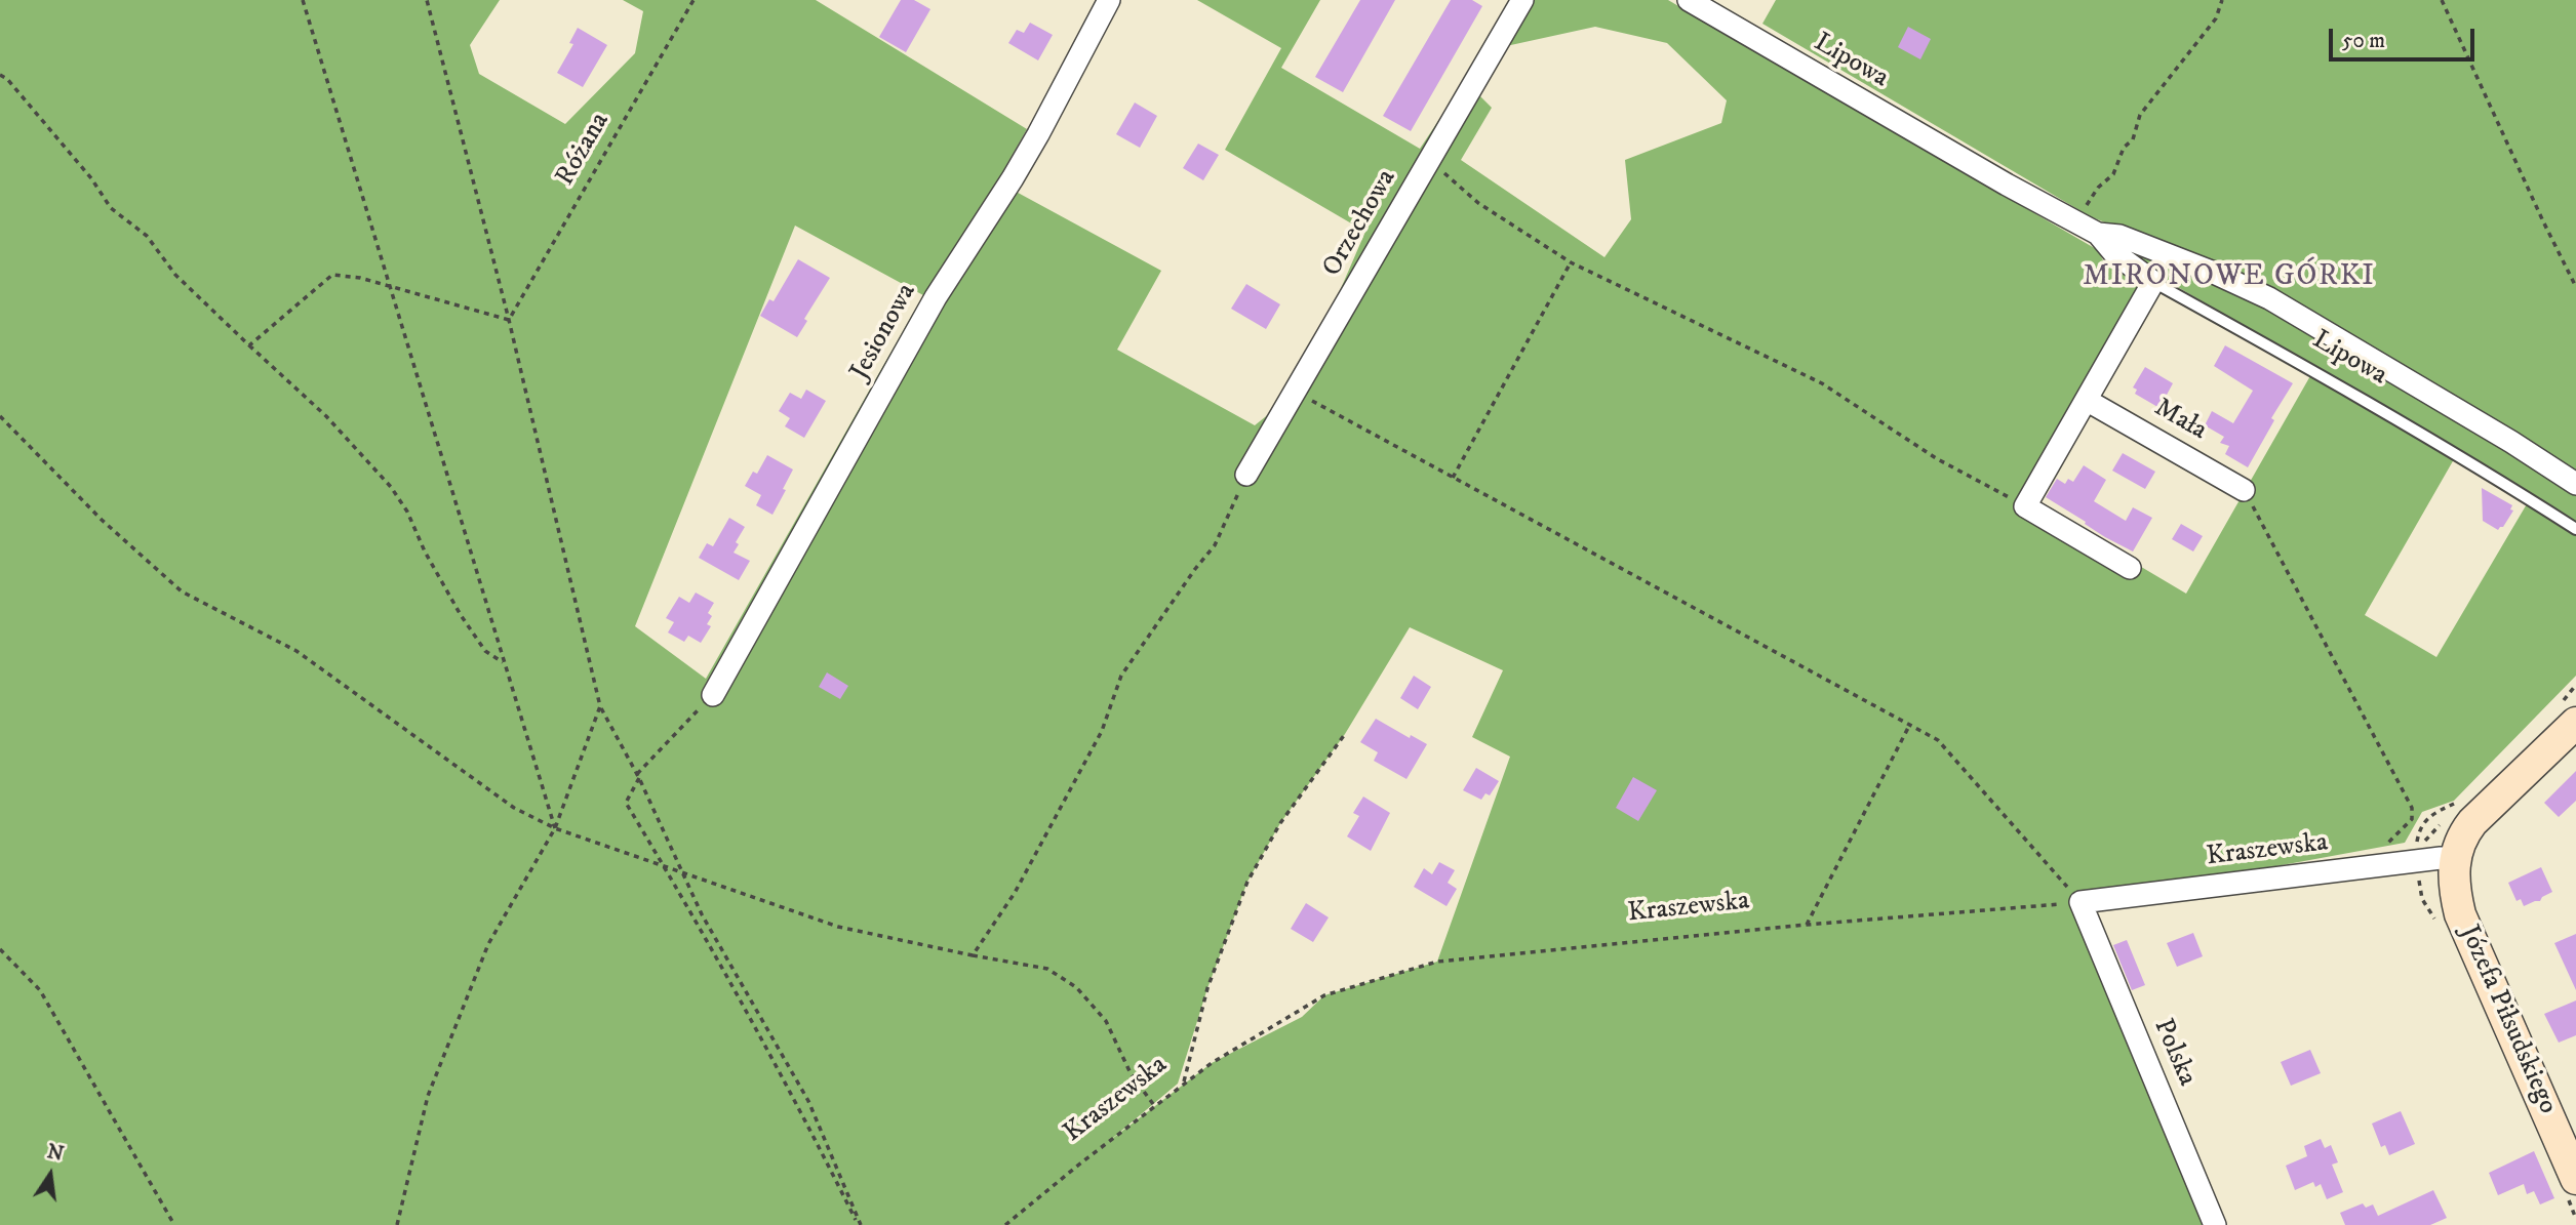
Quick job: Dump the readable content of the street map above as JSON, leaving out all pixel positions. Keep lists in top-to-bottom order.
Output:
{
  "streets": {
    "street": [
      "Lipowa",
      "Orzechowa",
      "Jesionowa",
      "Mała",
      "Kraszewska",
      "Józefa Piłsudskiego",
      "Polska"
    ],
    "path": ["Różana"]
  },
  "crossings": [
    ["Kraszewska", "Józefa Piłsudskiego"],
    ["Kraszewska", "Polska"]
  ],
  "districts": ["MIRONOWE GÓRKI"],
  "scale_bar": "50 m",
  "north": "top"
}
